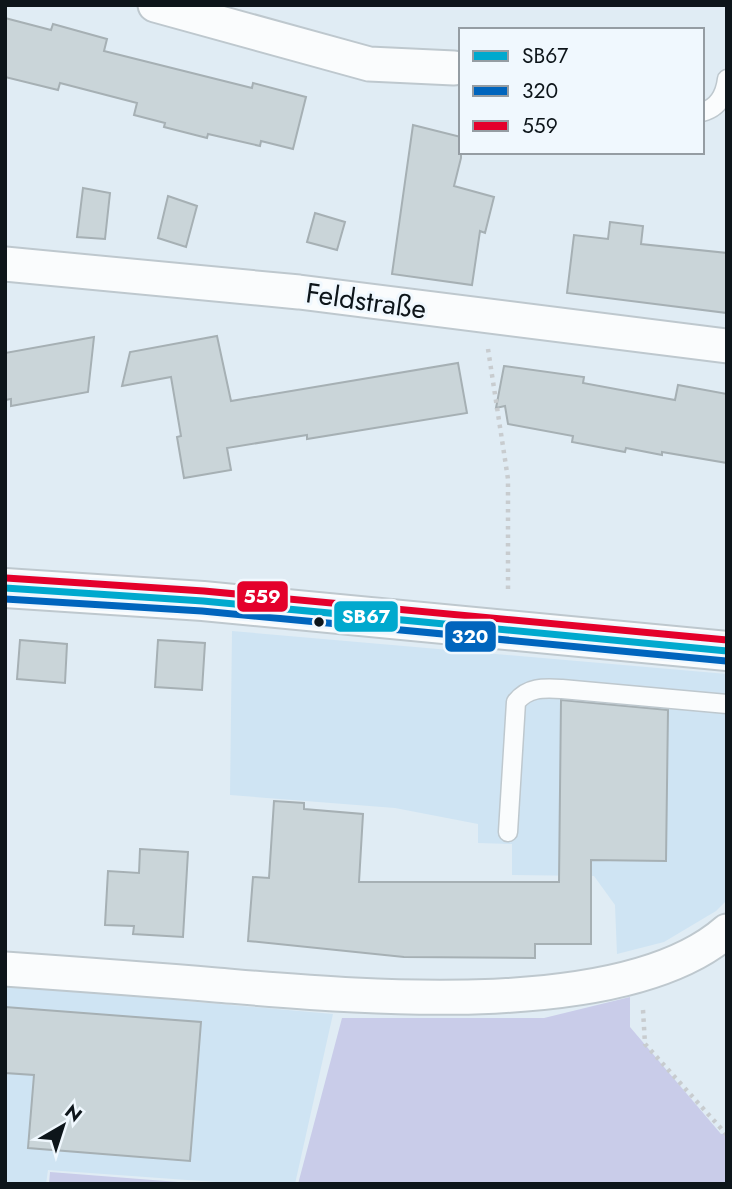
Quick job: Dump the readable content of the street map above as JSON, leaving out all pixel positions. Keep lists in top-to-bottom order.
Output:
{
  "streets": {
    "street": ["Feldstraße"]
  },
  "lines": ["transit line 559", "transit line SB67", "transit line 320"],
  "legend": ["SB67", "320", "559"],
  "north": "top right"
}
